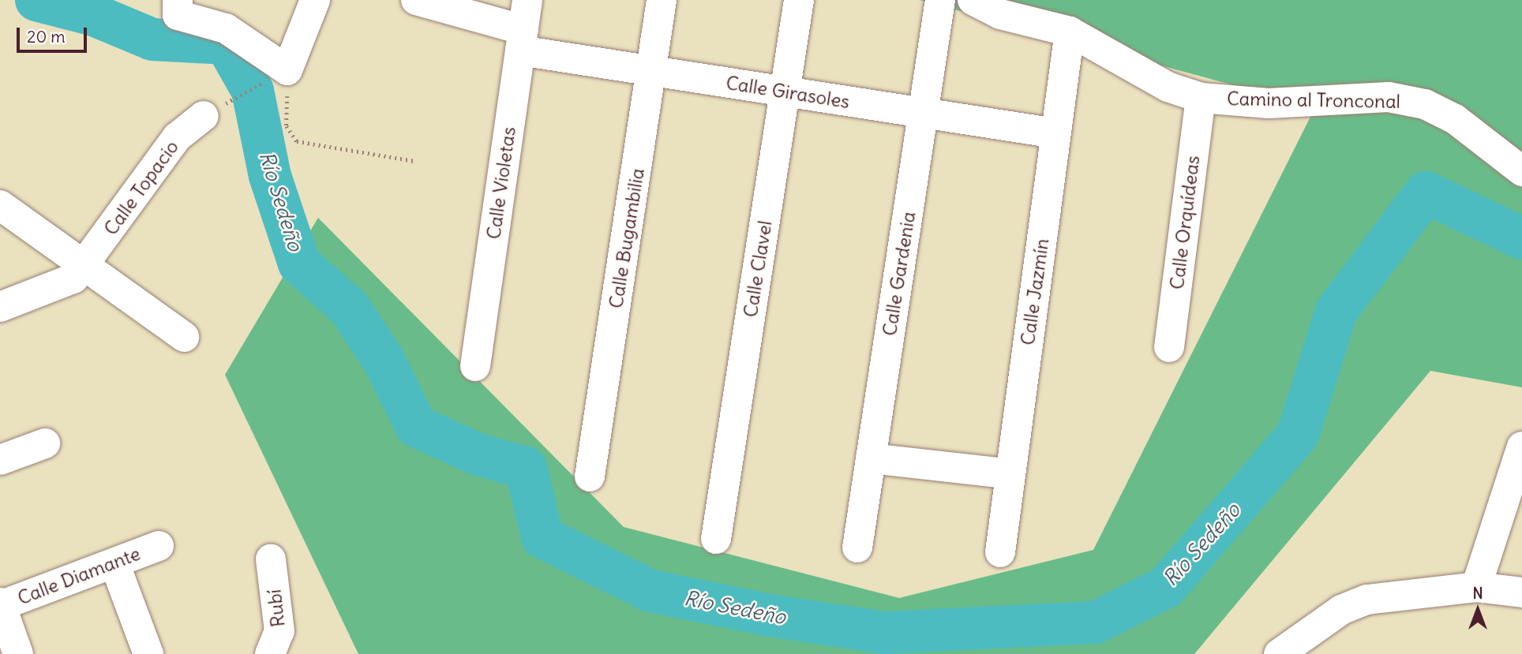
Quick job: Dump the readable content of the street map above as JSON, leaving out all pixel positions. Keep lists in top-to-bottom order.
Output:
{
  "streets": {
    "street": [
      "Calle Girasoles",
      "Camino al Tronconal",
      "Calle Violetas",
      "Calle Topacio",
      "Calle Orquídeas",
      "Calle Bugambilia",
      "Calle Clavel",
      "Calle Gardenia",
      "Calle Jazmín",
      "Calle Diamante",
      "Rubí"
    ]
  },
  "crossings": [
    ["Calle Girasoles", "Calle Violetas"],
    ["Calle Girasoles", "Calle Bugambilia"],
    ["Calle Girasoles", "Calle Clavel"],
    ["Calle Girasoles", "Calle Gardenia"],
    ["Calle Girasoles", "Calle Jazmín"],
    ["Camino al Tronconal", "Calle Orquídeas"],
    ["Camino al Tronconal", "Calle Jazmín"]
  ],
  "water": ["Río Sedeño"],
  "scale_bar": "20 m",
  "north": "top"
}
